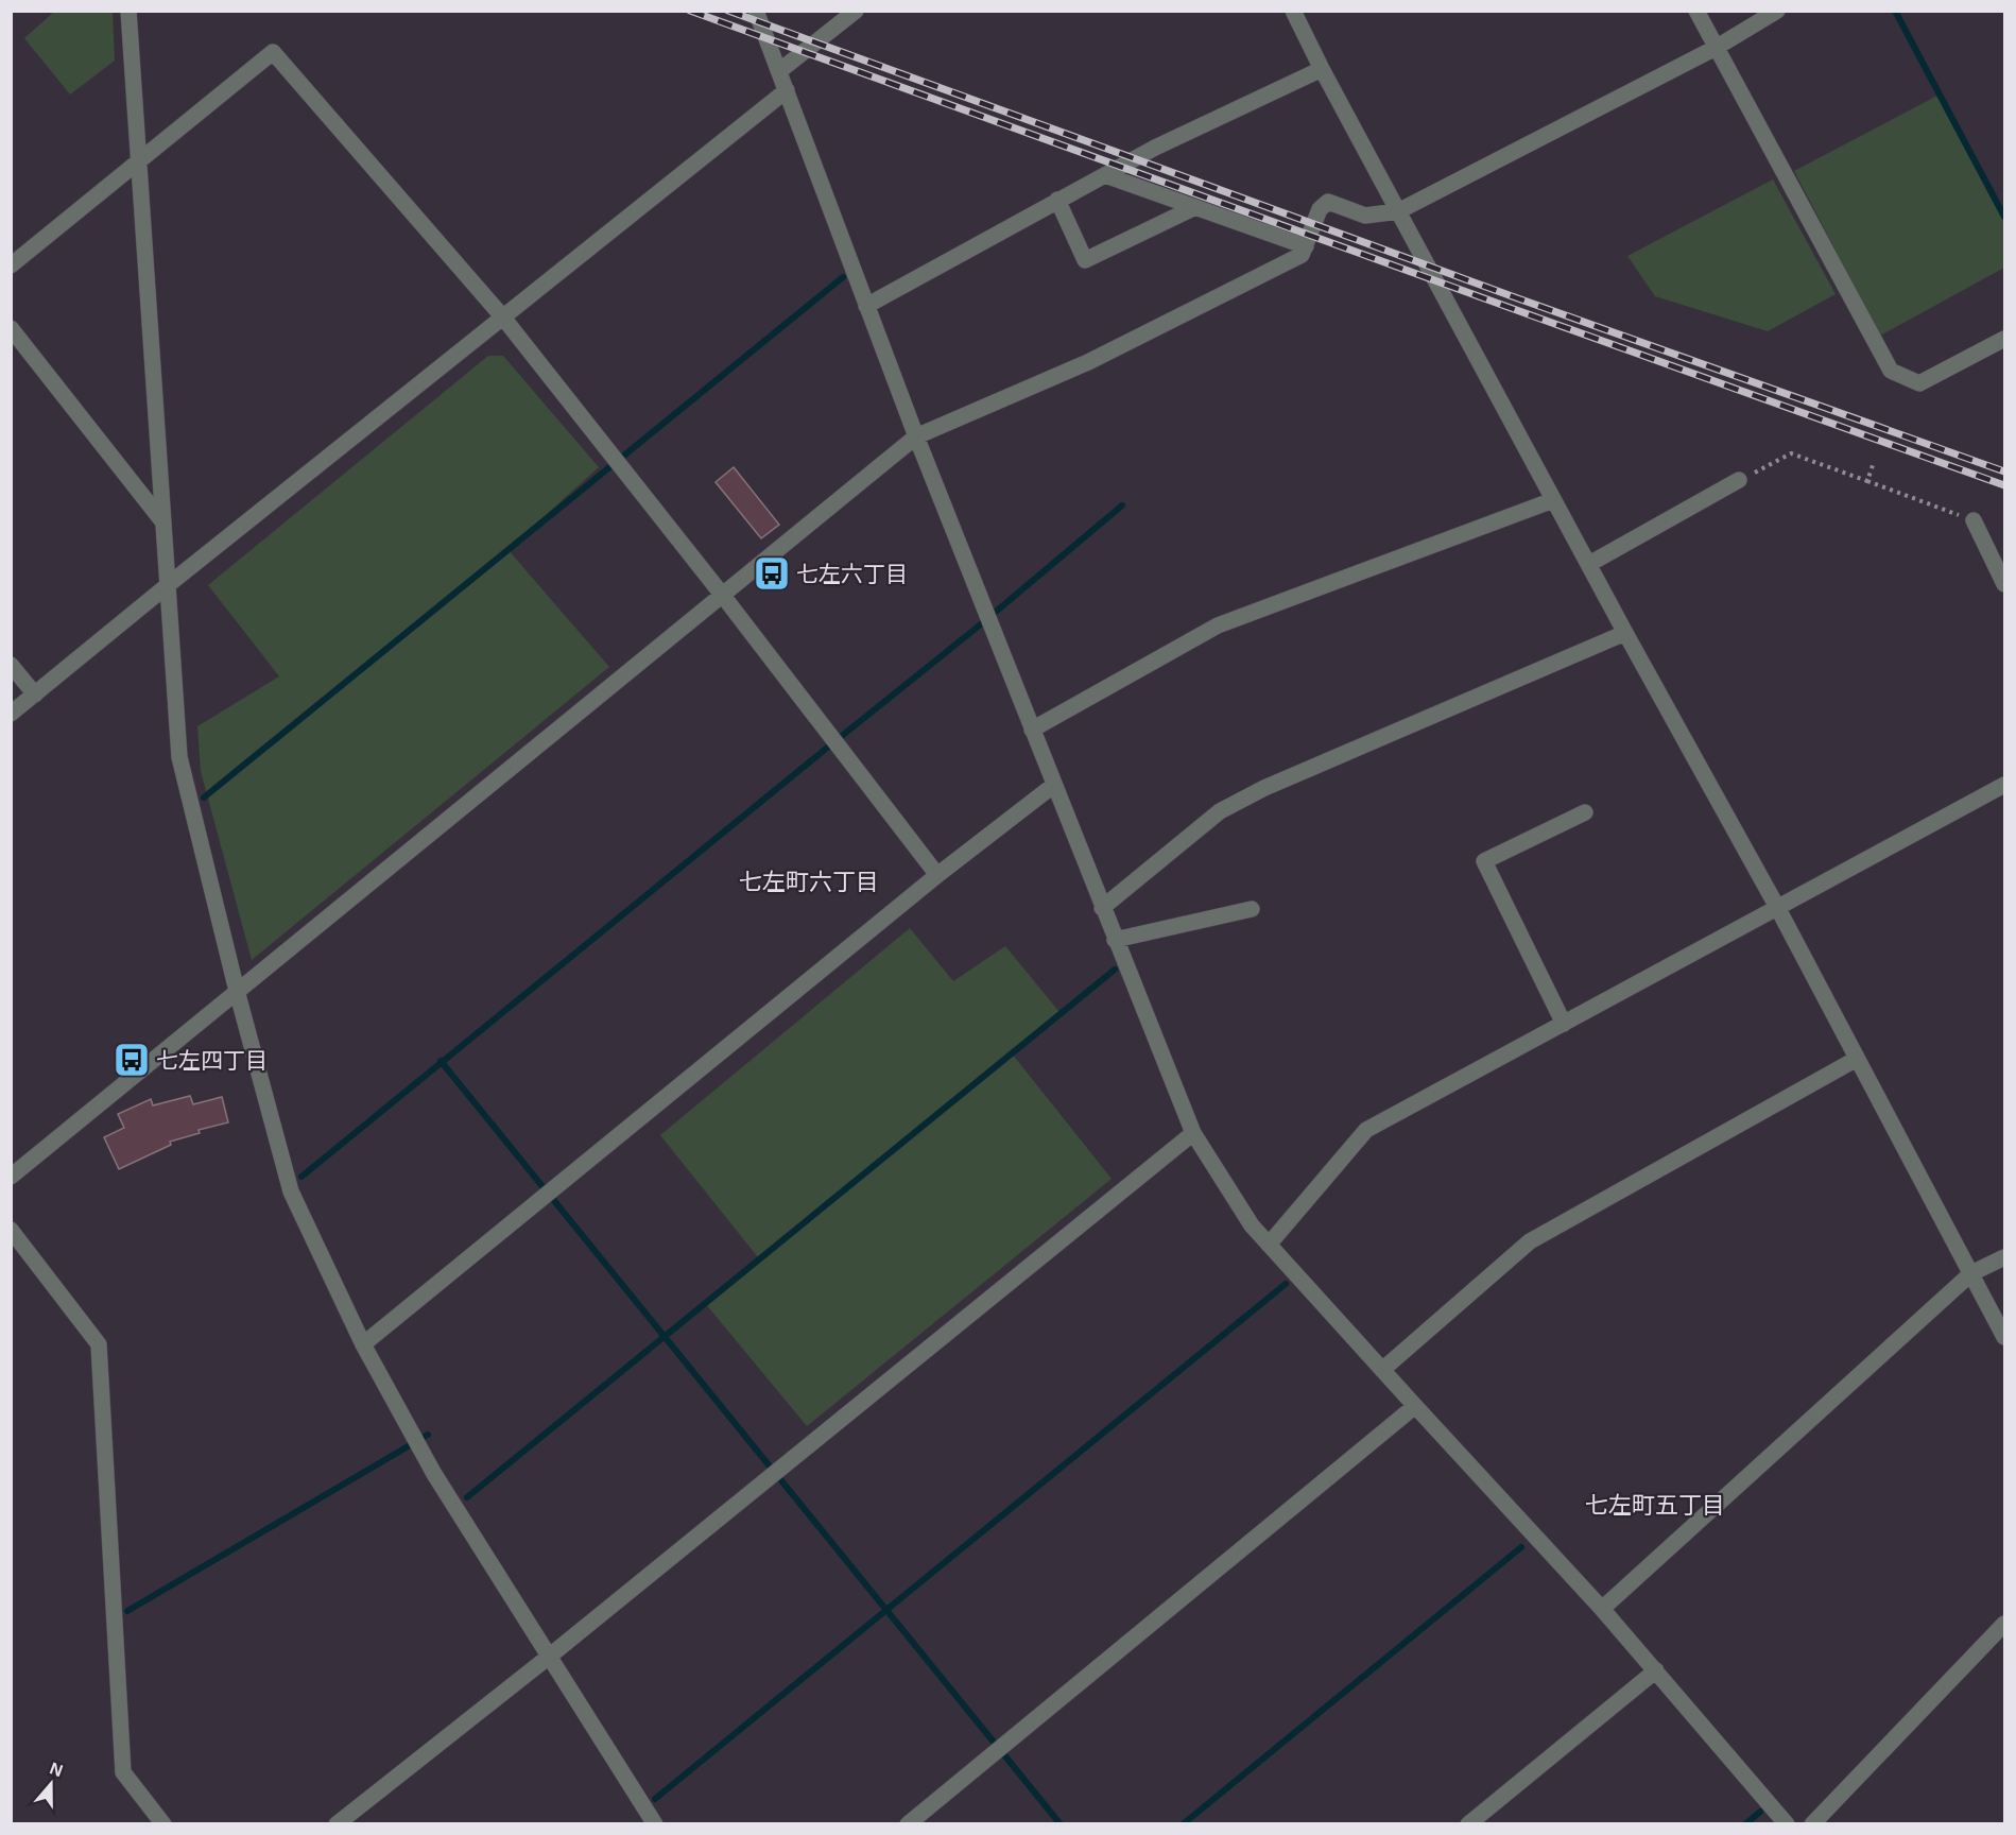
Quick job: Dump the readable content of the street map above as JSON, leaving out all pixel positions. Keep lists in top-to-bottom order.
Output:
{
  "districts": ["七左町六丁目", "七左町五丁目"],
  "places": {
    "bus stop": ["七左六丁目", "七左四丁目"]
  },
  "north": "top"
}
